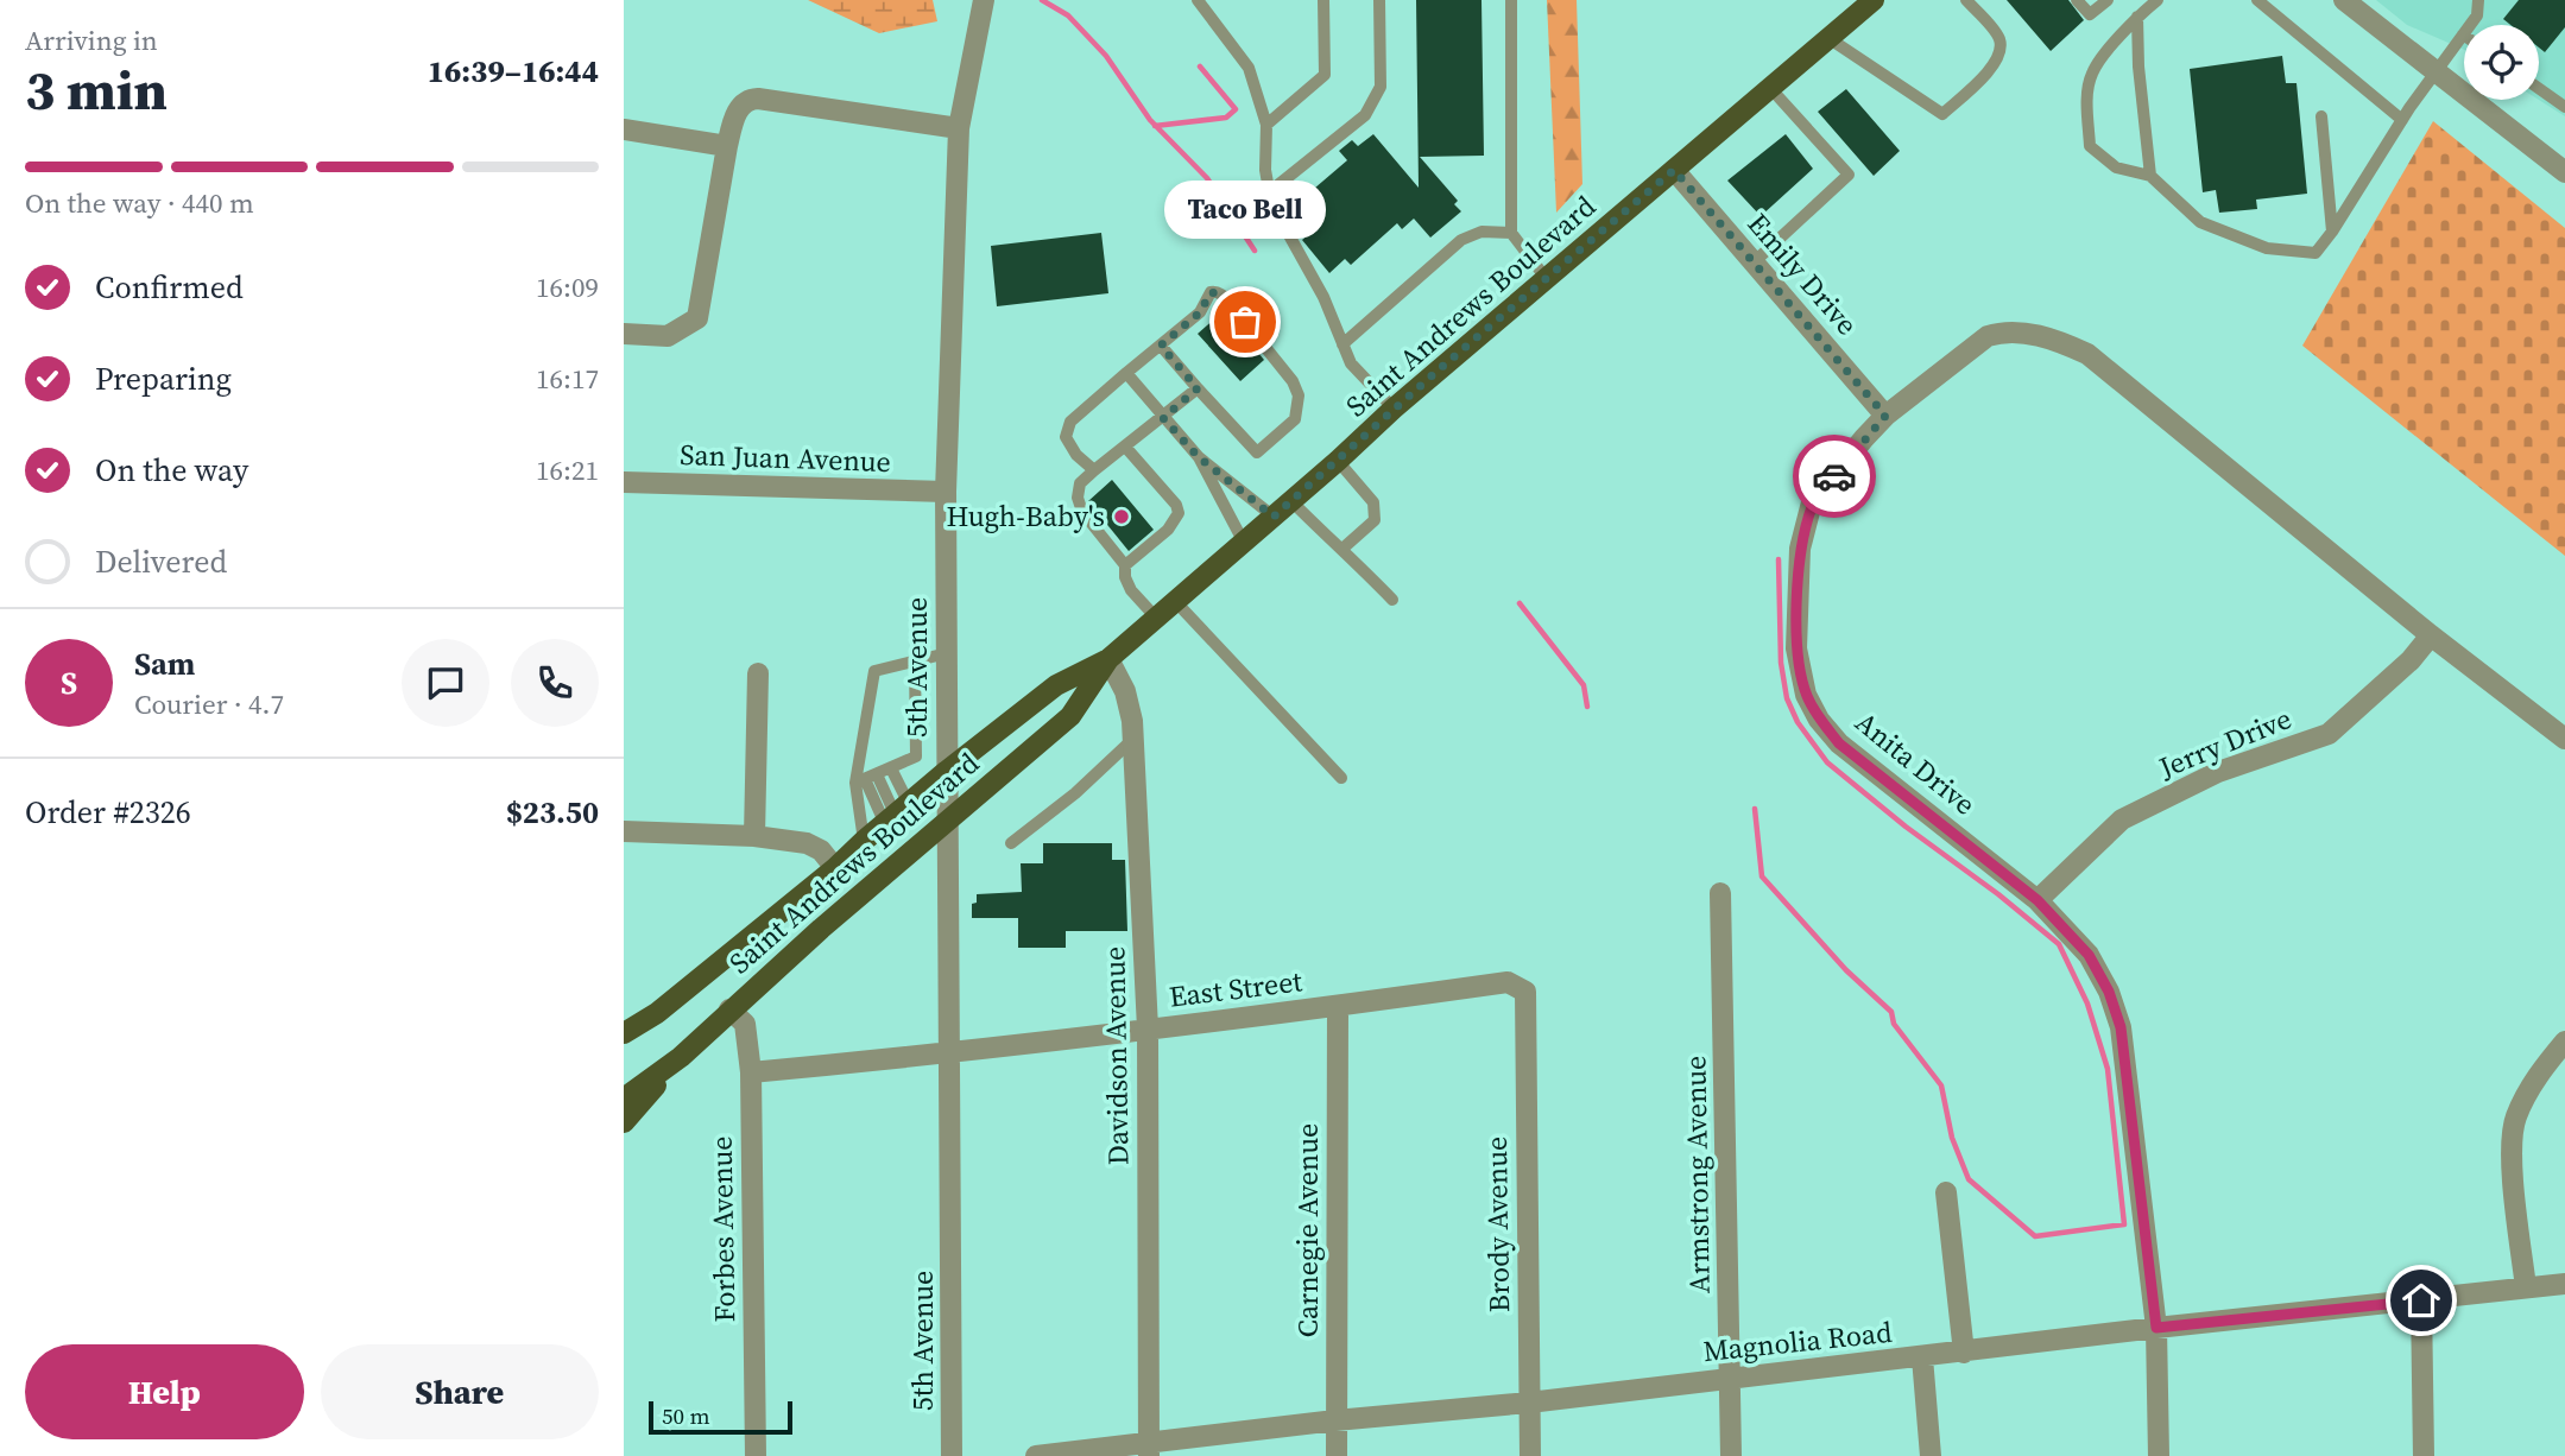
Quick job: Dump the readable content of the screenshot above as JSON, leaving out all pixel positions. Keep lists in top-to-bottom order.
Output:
{
  "streets": {
    "main road": ["Saint Andrews Boulevard"],
    "street": [
      "Emily Drive",
      "San Juan Avenue",
      "5th Avenue",
      "Jerry Drive",
      "Anita Drive",
      "East Street",
      "Davidson Avenue",
      "Armstrong Avenue",
      "Brody Avenue",
      "Forbes Avenue",
      "Carnegie Avenue",
      "Magnolia Road"
    ]
  },
  "crossings": [
    ["Emily Drive", "Saint Andrews Boulevard"],
    ["Emily Drive", "Anita Drive"],
    ["Saint Andrews Boulevard", "5th Avenue"],
    ["Saint Andrews Boulevard", "Davidson Avenue"],
    ["Saint Andrews Boulevard", "Forbes Avenue"],
    ["San Juan Avenue", "5th Avenue"],
    ["5th Avenue", "East Street"],
    ["Jerry Drive", "Anita Drive"],
    ["Anita Drive", "Magnolia Road"],
    ["East Street", "Davidson Avenue"],
    ["East Street", "Brody Avenue"],
    ["East Street", "Forbes Avenue"],
    ["East Street", "Carnegie Avenue"],
    ["Davidson Avenue", "Magnolia Road"],
    ["Armstrong Avenue", "Magnolia Road"],
    ["Brody Avenue", "Magnolia Road"],
    ["Carnegie Avenue", "Magnolia Road"]
  ],
  "places": ["Taco Bell", "Hugh-Baby's"],
  "scale_bar": "50 m",
  "page": {
    "heading": ["3 min", "Arriving in", "16:39–16:44"],
    "panel": [
      "Sam",
      "Courier · 4.7",
      "Order #2326",
      "$23.50"
    ],
    "bar": "On the way · 440 m",
    "bubble": "Taco Bell",
    "list": [
      ["Confirmed", "16:09"],
      ["Preparing", "16:17"],
      ["On the way", "16:21"],
      "Delivered"
    ],
    "round": "S",
    "buttons": ["Help", "Share"],
    "scale": "50 m"
  }
}
